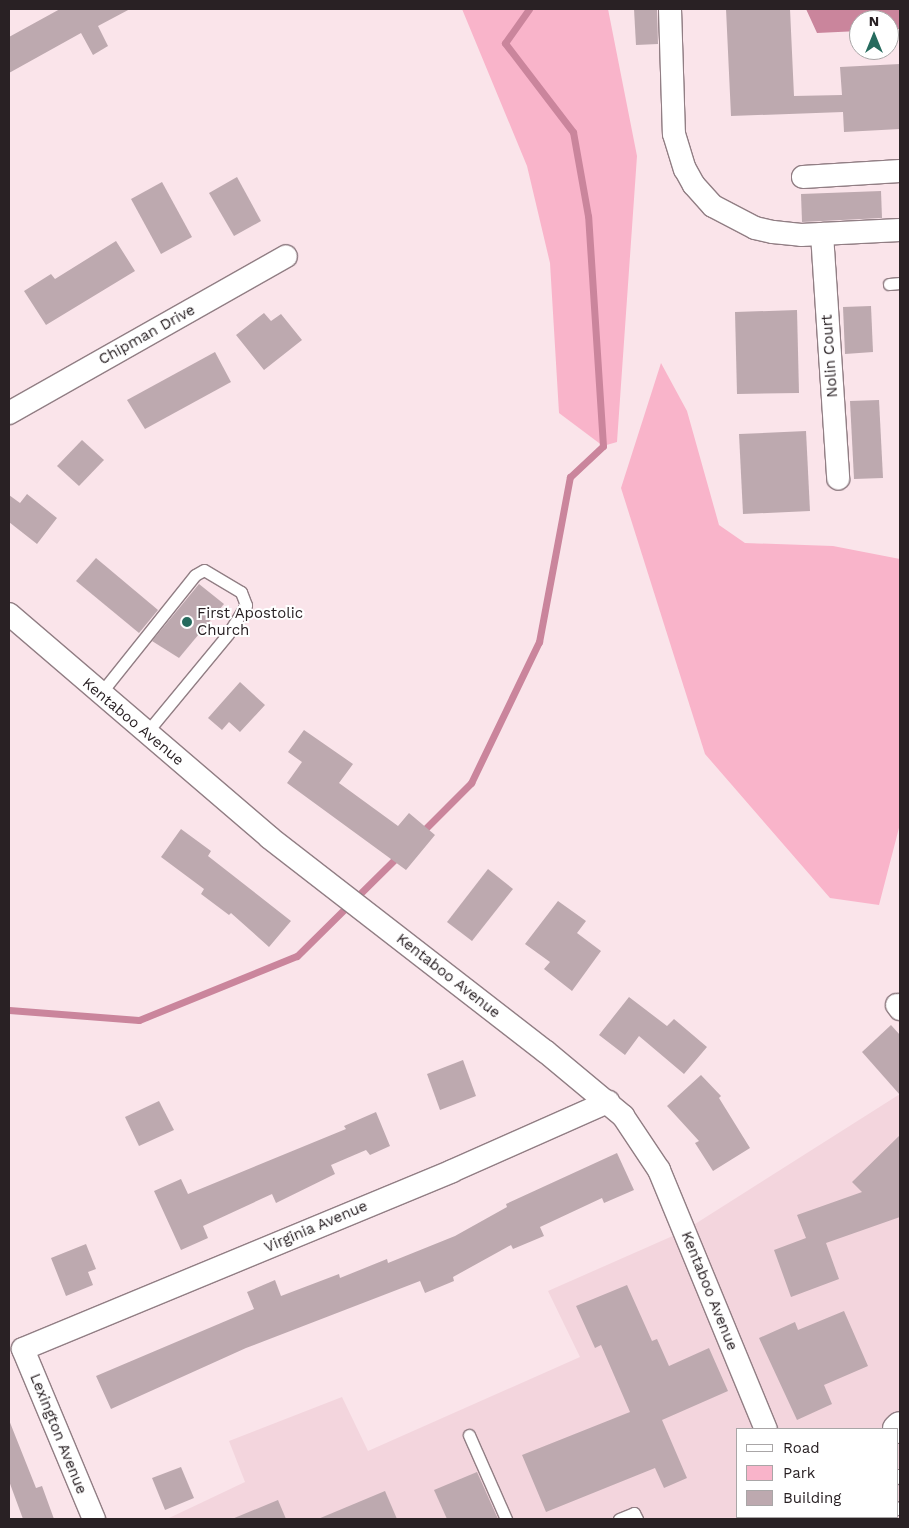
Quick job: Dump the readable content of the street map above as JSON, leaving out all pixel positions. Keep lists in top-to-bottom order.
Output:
{
  "streets": {
    "street": [
      "Chipman Drive",
      "Nolin Court",
      "Kentaboo Avenue",
      "Virginia Avenue",
      "Lexington Avenue"
    ]
  },
  "crossings": [
    ["Kentaboo Avenue", "Virginia Avenue"],
    ["Virginia Avenue", "Lexington Avenue"]
  ],
  "places": ["First Apostolic Church"],
  "legend": ["Road", "Park", "Building"],
  "north": "top"
}
